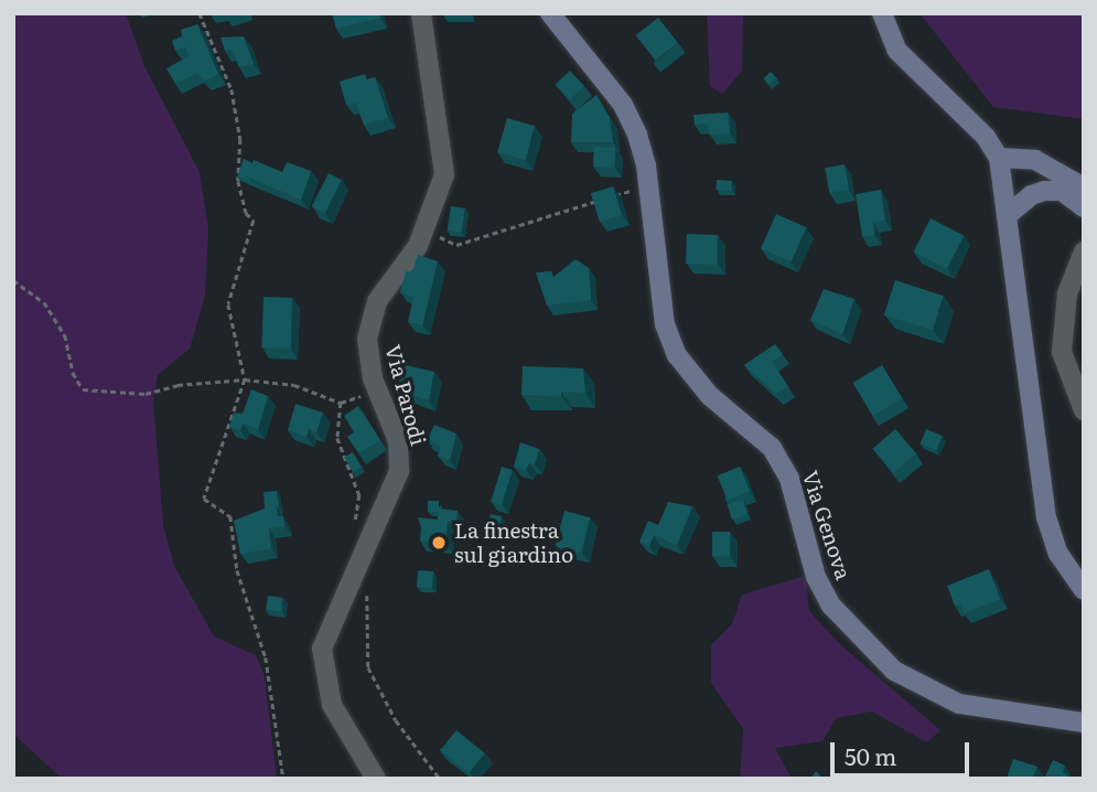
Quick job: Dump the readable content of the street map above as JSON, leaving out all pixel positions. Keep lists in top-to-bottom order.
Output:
{
  "streets": {
    "main road": ["Via Genova"],
    "street": ["Via Parodi"]
  },
  "places": ["La finestra sul giardino"],
  "scale_bar": "50 m"
}
